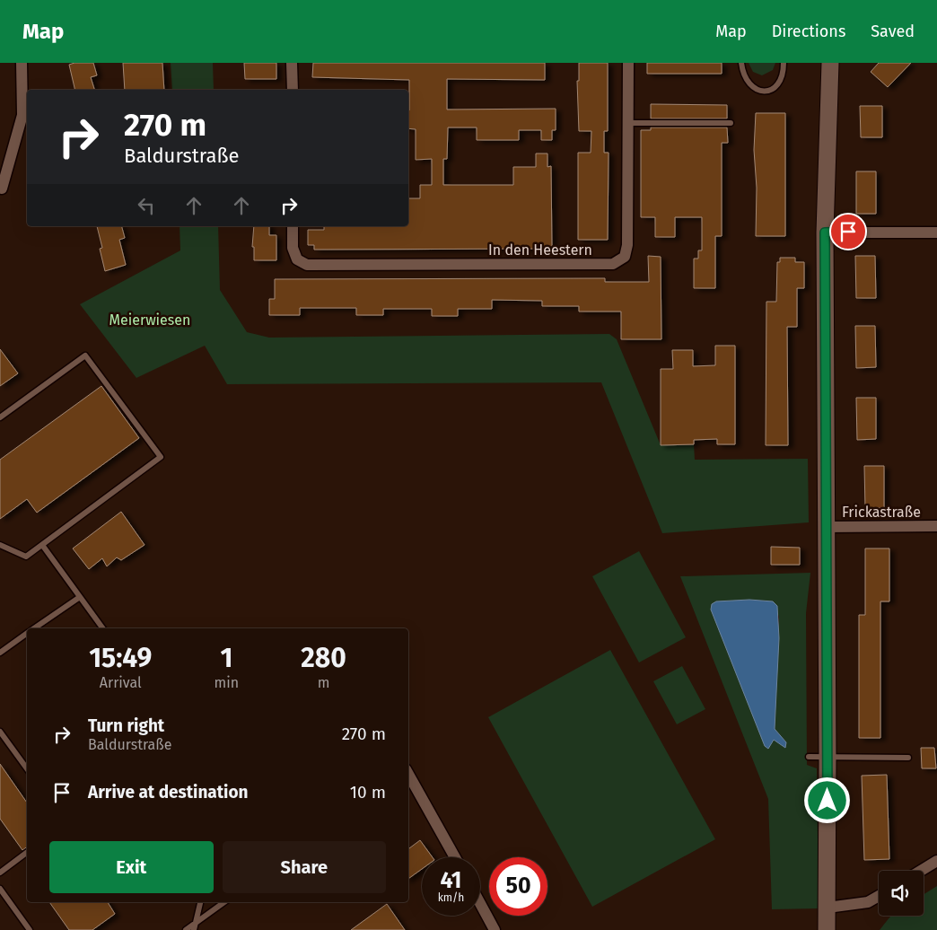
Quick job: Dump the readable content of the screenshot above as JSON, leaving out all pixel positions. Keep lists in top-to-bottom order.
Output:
{
  "streets": {
    "street": ["In den Heestern", "Frickastraße"]
  },
  "parks": ["Meierwiesen"],
  "page": {
    "header": "Map",
    "nav": ["Map", "Directions", "Saved"],
    "turn": ["270 m", "Baldurstraße"],
    "eta": [
      "15:49",
      "Arrival",
      "1",
      "min",
      "280",
      "m"
    ],
    "list": [
      {
        "name": "Turn right",
        "note": "Baldurstraße",
        "value": "270 m"
      },
      {
        "name": "Arrive at destination",
        "value": "10 m"
      }
    ],
    "buttons": ["Exit", "Share"],
    "speed": "41 km/h",
    "limit": "50"
  }
}
